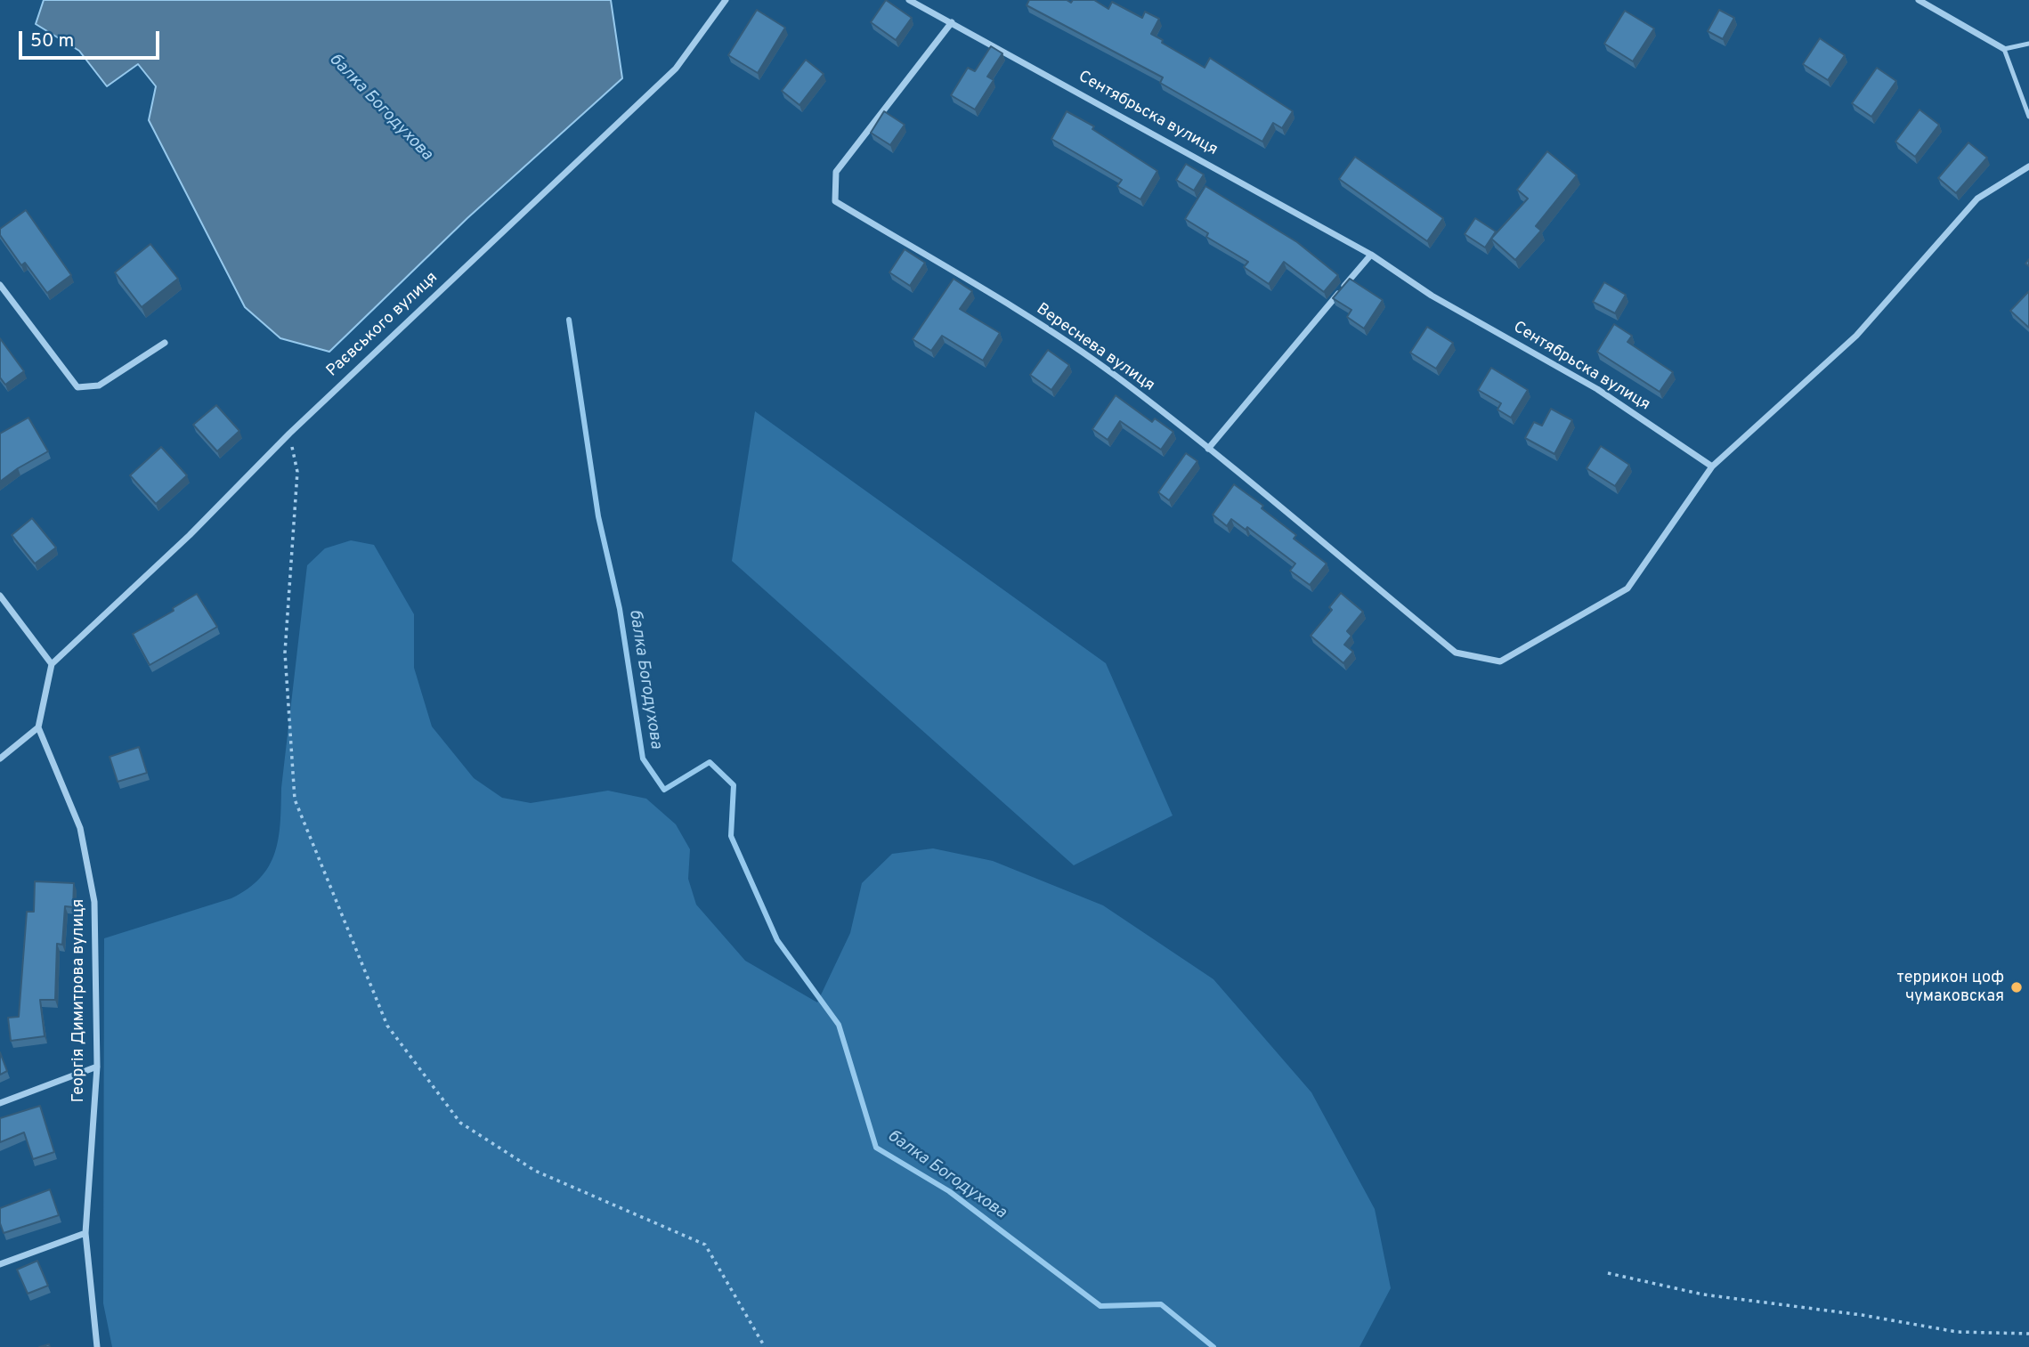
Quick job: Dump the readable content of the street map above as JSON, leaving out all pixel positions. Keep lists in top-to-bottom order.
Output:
{
  "streets": {
    "street": [
      "Сентябрьска вулиця",
      "Раєвського вулиця",
      "Вереснева вулиця",
      "Георгія Димитрова вулиця"
    ]
  },
  "crossings": [
    ["Сентябрьска вулиця", "Вереснева вулиця"]
  ],
  "water": ["балка Богодухова"],
  "places": ["террикон цоф чумаковская"],
  "scale_bar": "50 m"
}
